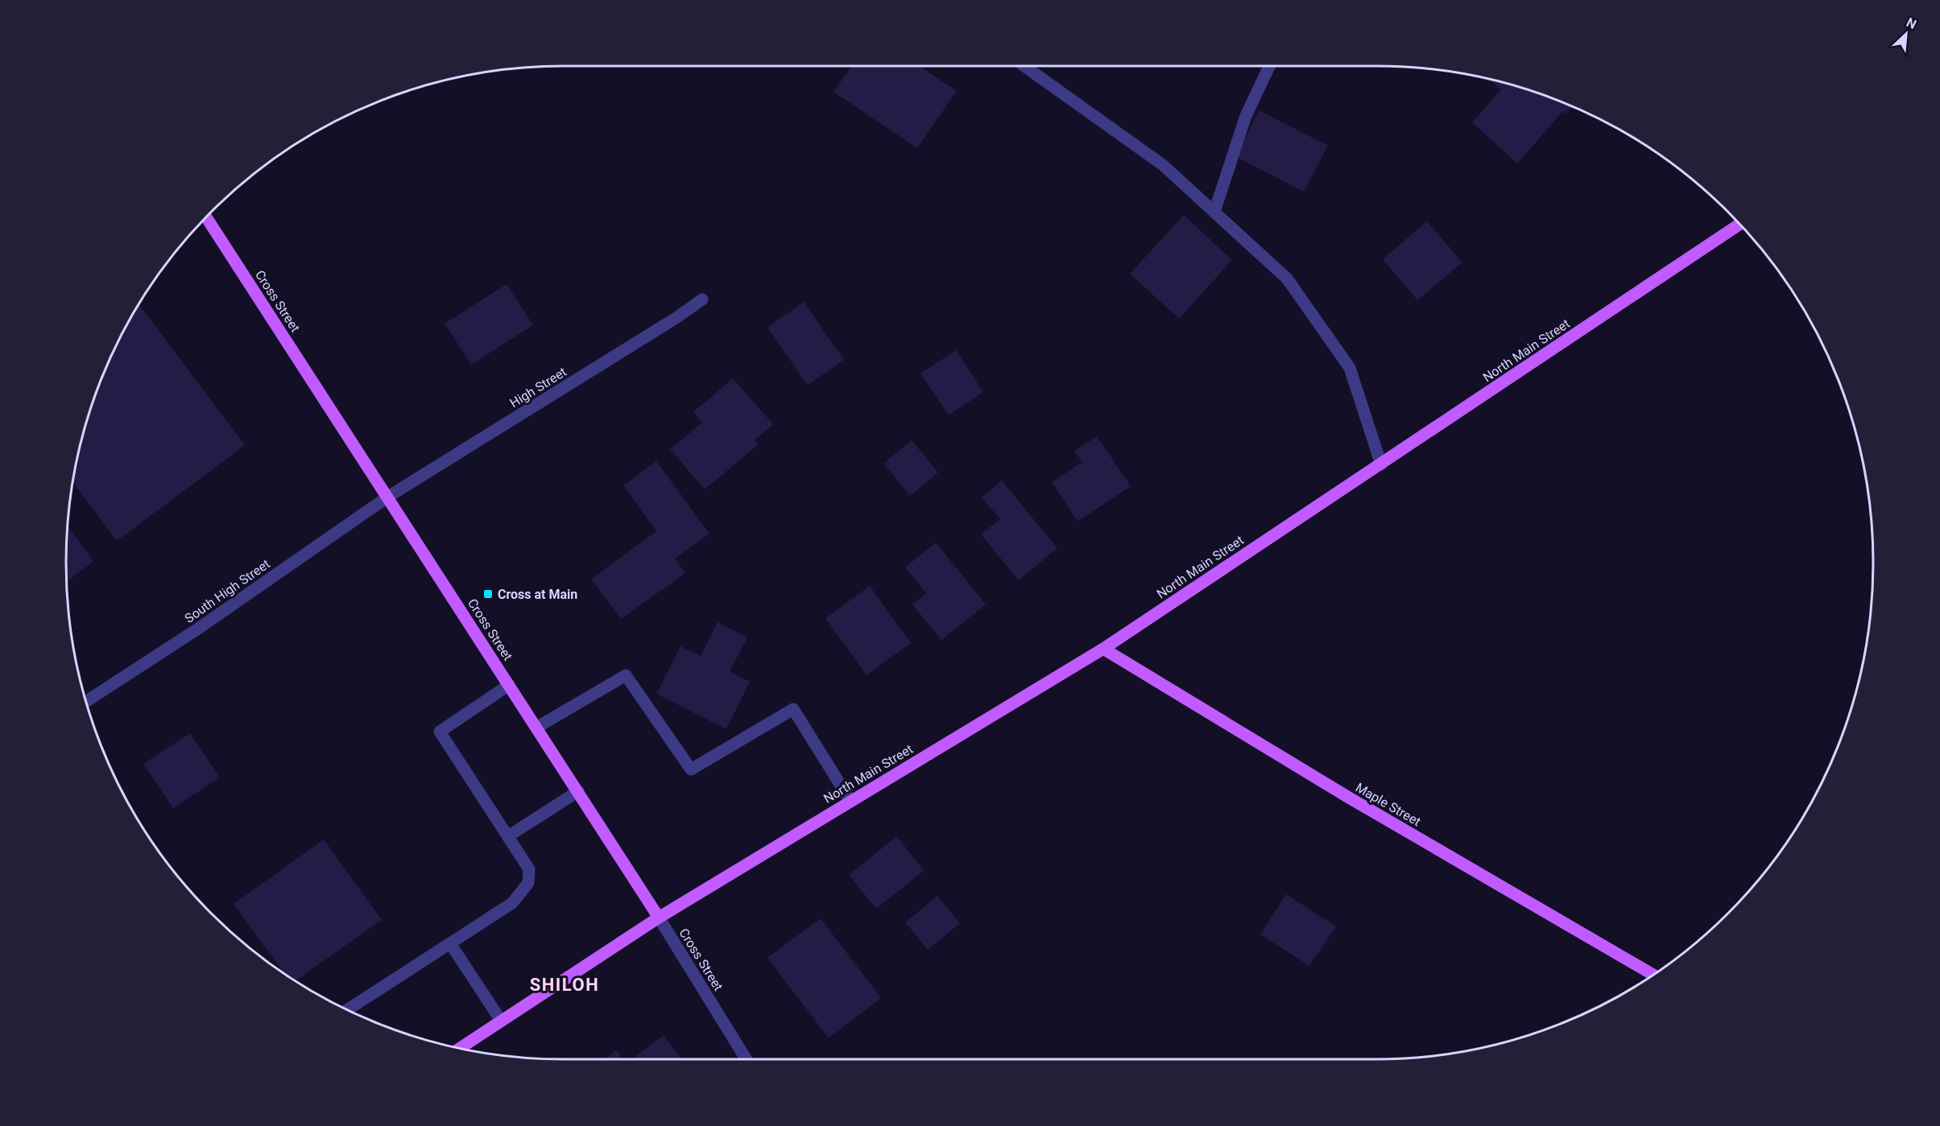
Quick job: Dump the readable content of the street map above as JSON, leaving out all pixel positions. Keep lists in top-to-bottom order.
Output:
{
  "streets": {
    "main road": ["Cross Street", "North Main Street", "Maple Street"],
    "street": ["High Street", "South High Street"]
  },
  "crossings": [
    ["Cross Street", "North Main Street"],
    ["Cross Street", "High Street"],
    ["Cross Street", "South High Street"],
    ["North Main Street", "Maple Street"],
    ["High Street", "South High Street"]
  ],
  "districts": ["SHILOH"],
  "places": {
    "transit": ["Cross at Main"]
  },
  "north": "top right"
}
